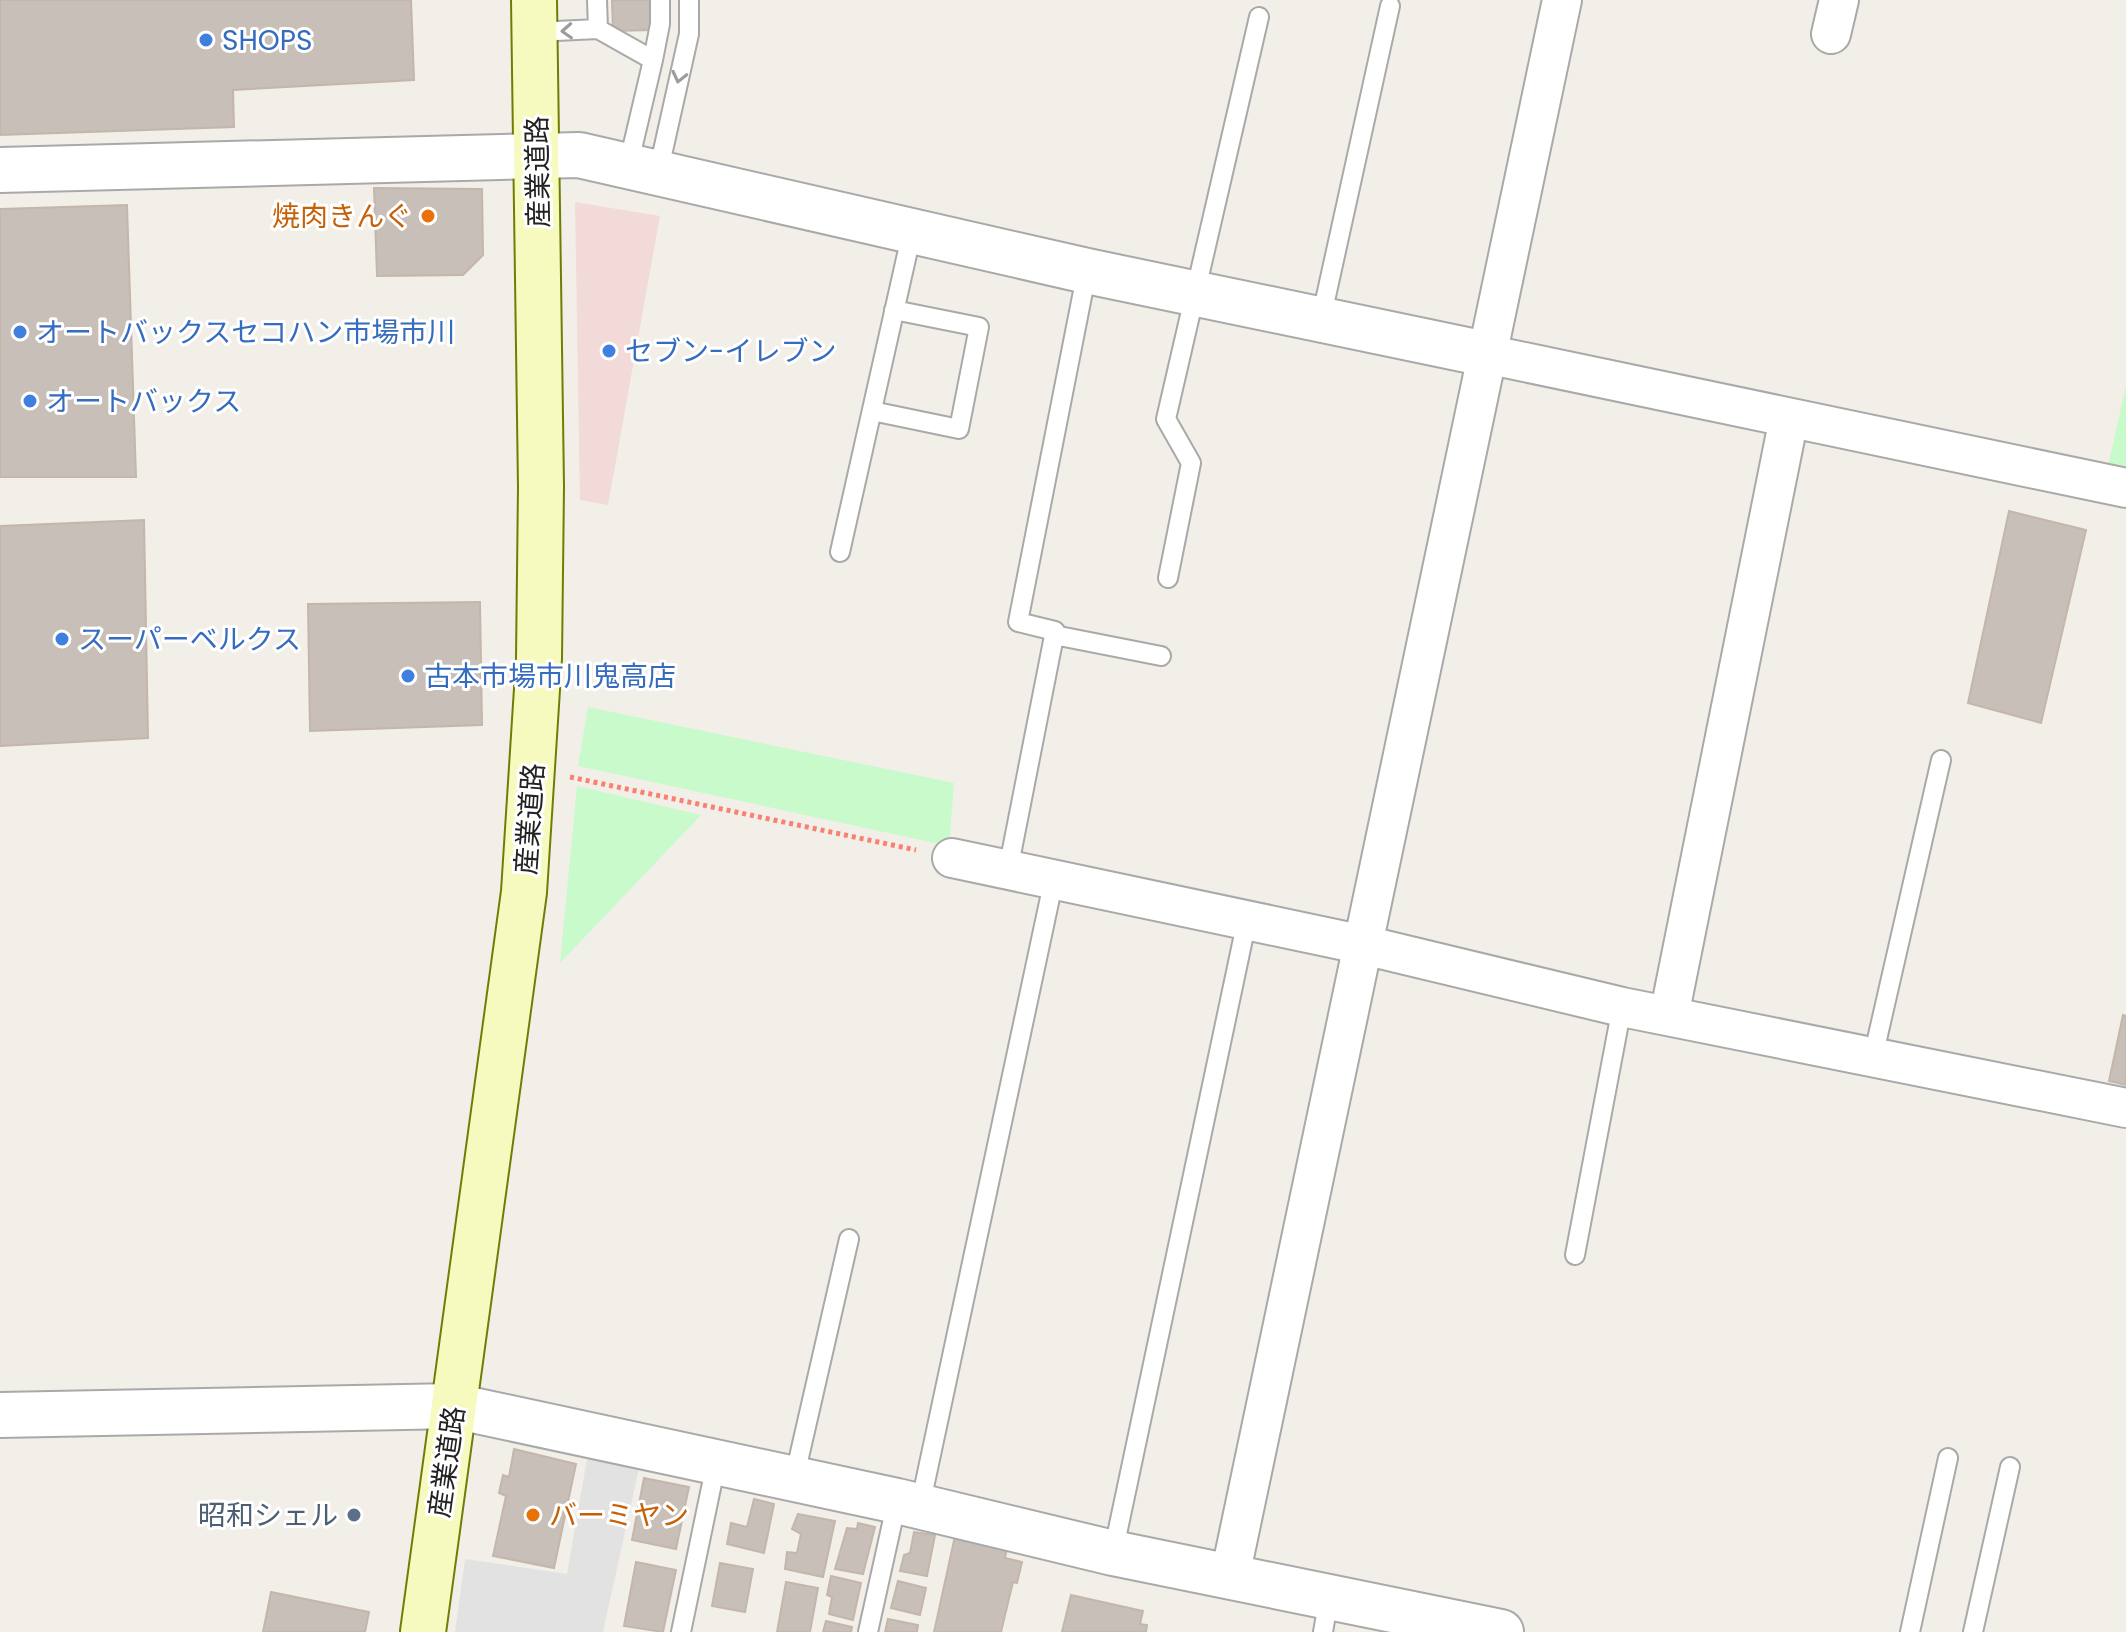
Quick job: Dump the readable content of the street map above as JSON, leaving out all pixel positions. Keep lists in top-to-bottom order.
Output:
{
  "streets": {
    "main road": ["産業道路"]
  },
  "places": [
    "SHOPS",
    "焼肉きんぐ",
    "オートバックスセコハン市場市川",
    "セブン-イレブン",
    "オートバックス",
    "スーパーベルクス",
    "古本市場市川鬼高店",
    "昭和シェル",
    "バーミヤン"
  ]
}
